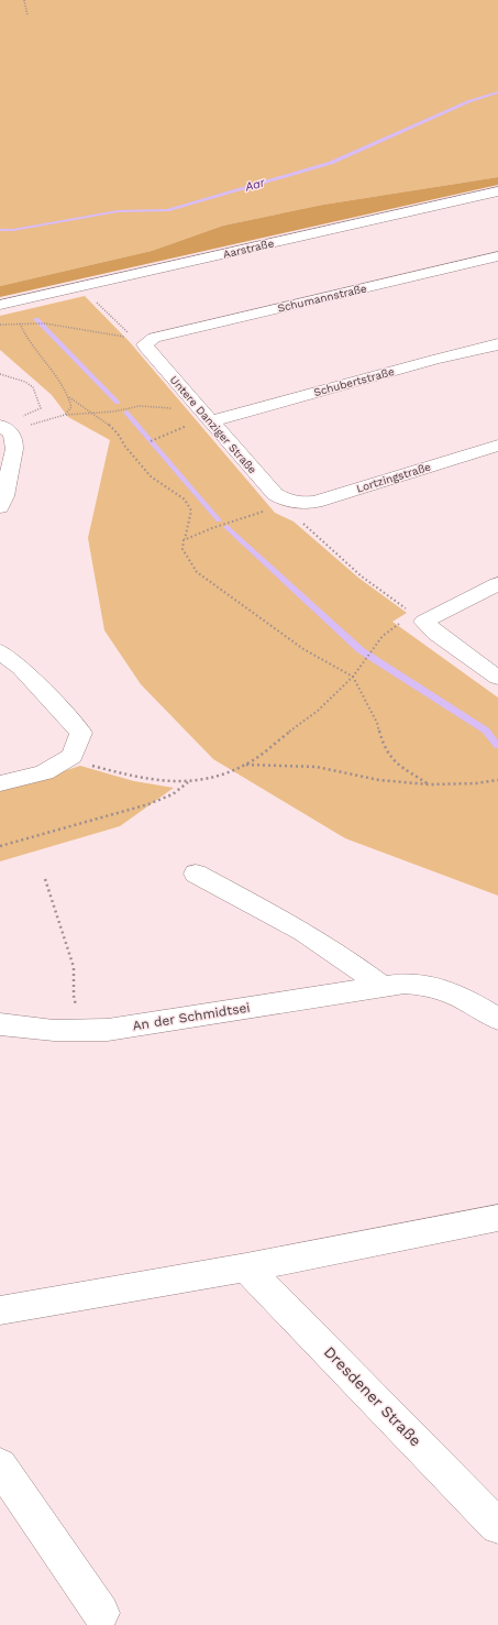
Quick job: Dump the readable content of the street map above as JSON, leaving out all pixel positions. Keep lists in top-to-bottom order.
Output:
{
  "streets": {
    "street": [
      "Aarstraße",
      "Schumannstraße",
      "Schubertstraße",
      "Untere Danziger Straße",
      "Lortzingstraße",
      "An der Schmidtsei",
      "Dresdener Straße"
    ]
  },
  "crossings": [
    ["Schumannstraße", "Untere Danziger Straße"],
    ["Schubertstraße", "Untere Danziger Straße"],
    ["Untere Danziger Straße", "Lortzingstraße"]
  ],
  "water": ["Aar"]
}
